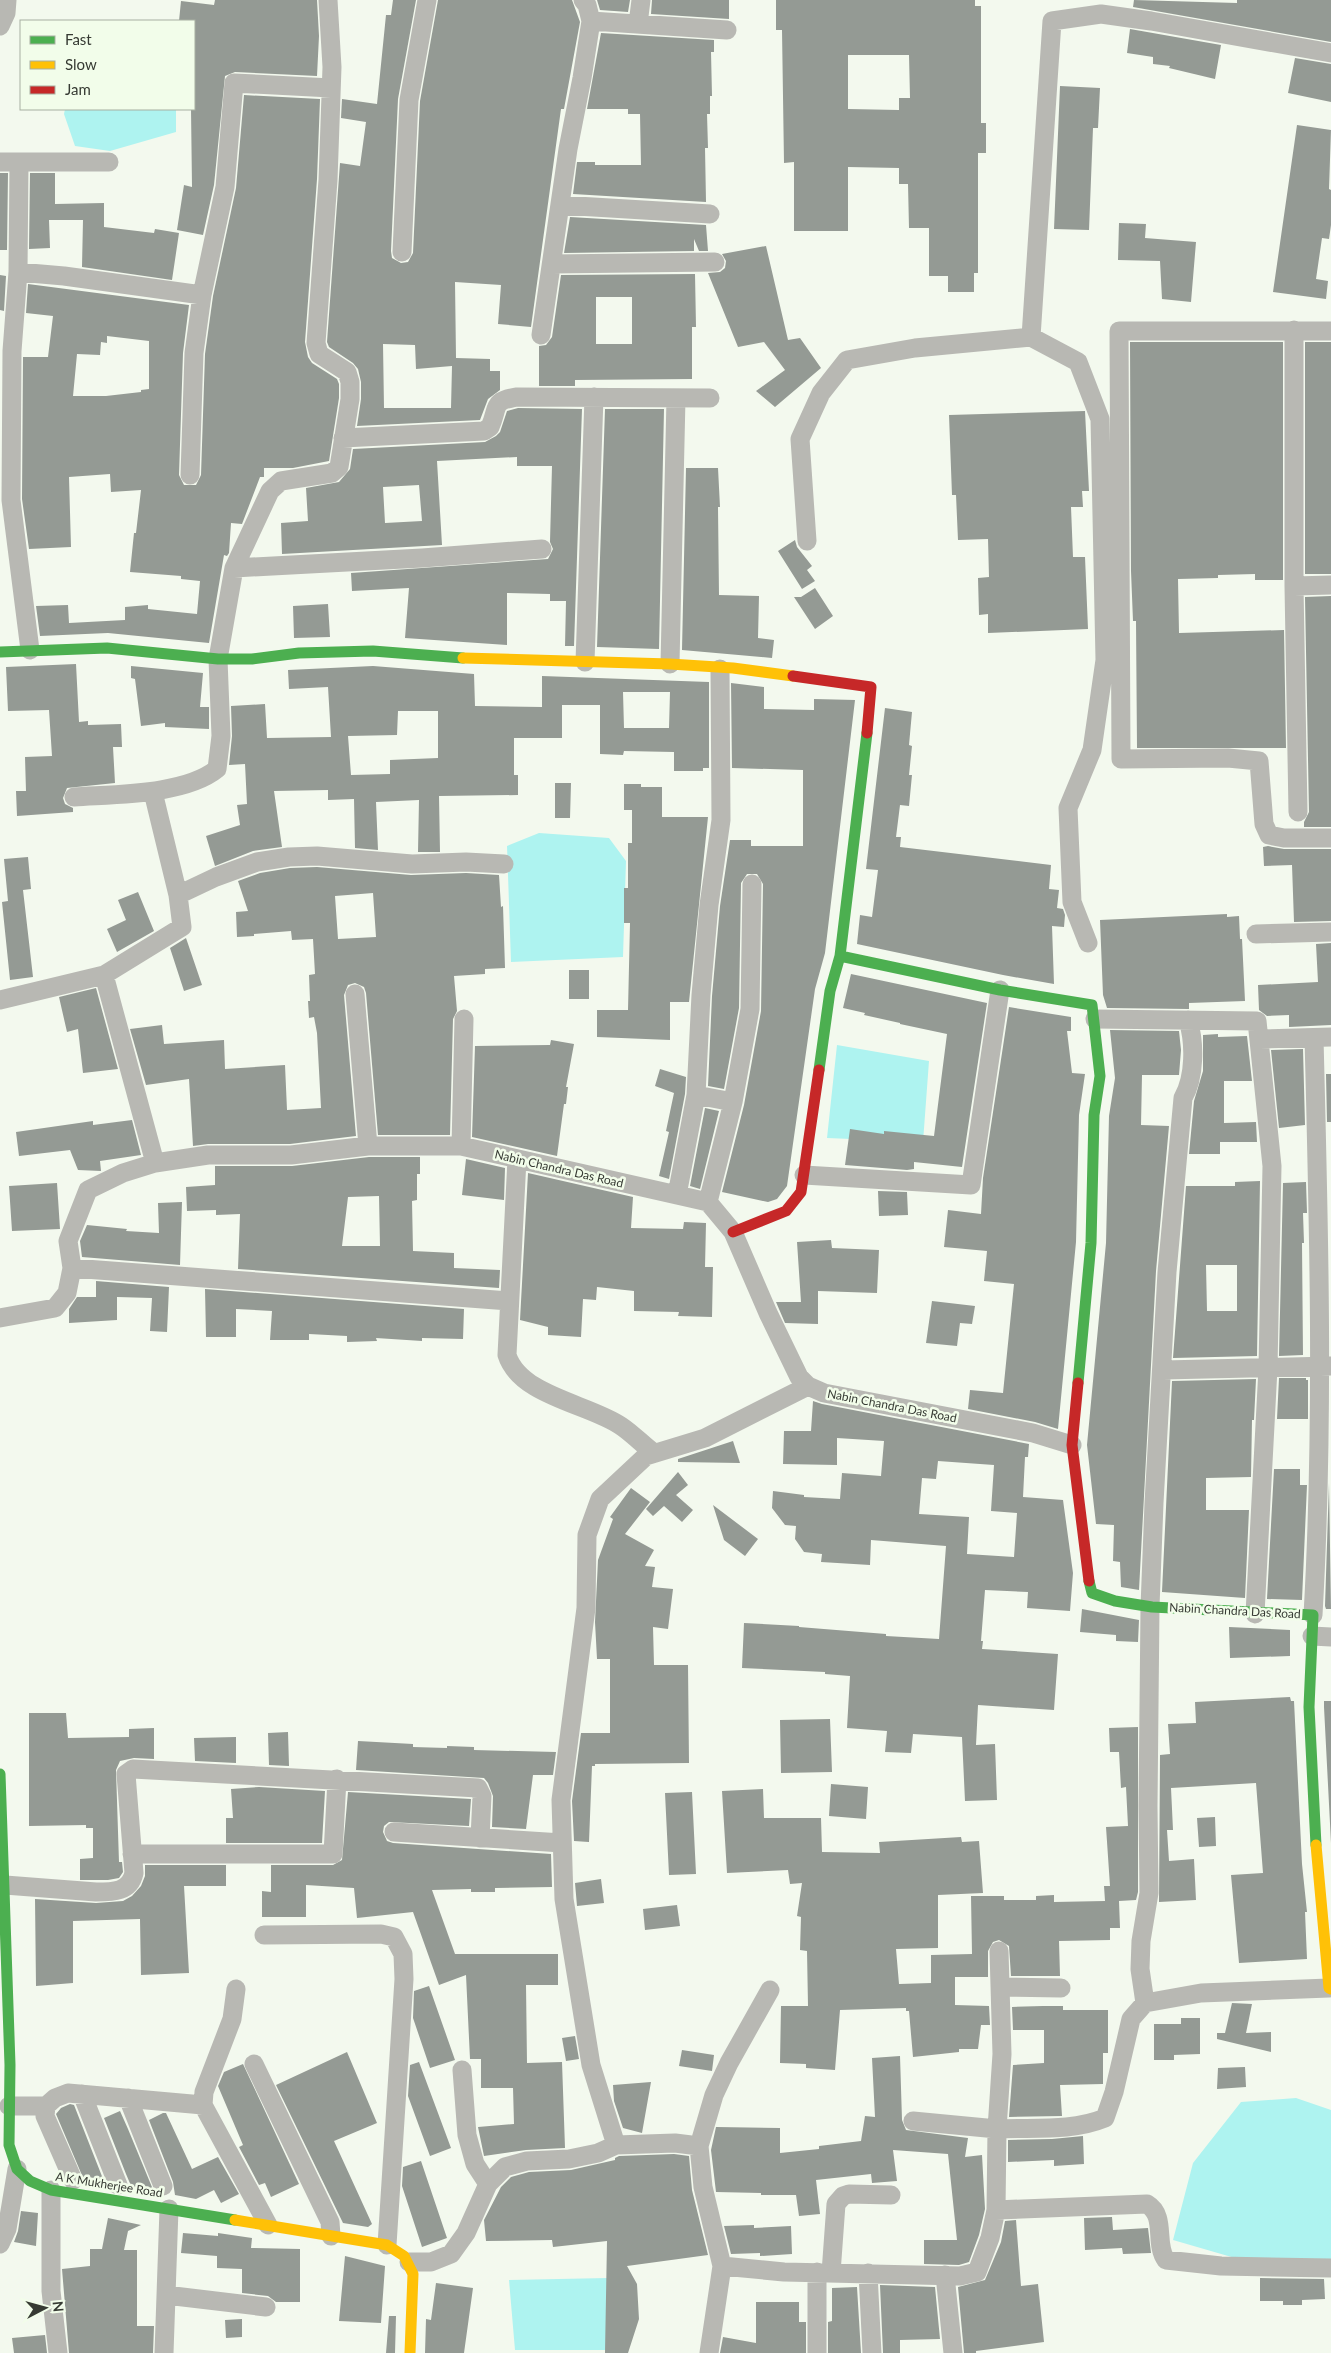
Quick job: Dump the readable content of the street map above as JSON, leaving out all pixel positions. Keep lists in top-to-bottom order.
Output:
{
  "streets": {
    "street": ["Nabin Chandra Das Road", "A K Mukherjee Road"]
  },
  "legend": ["Fast", "Slow", "Jam"],
  "north": "right"
}
